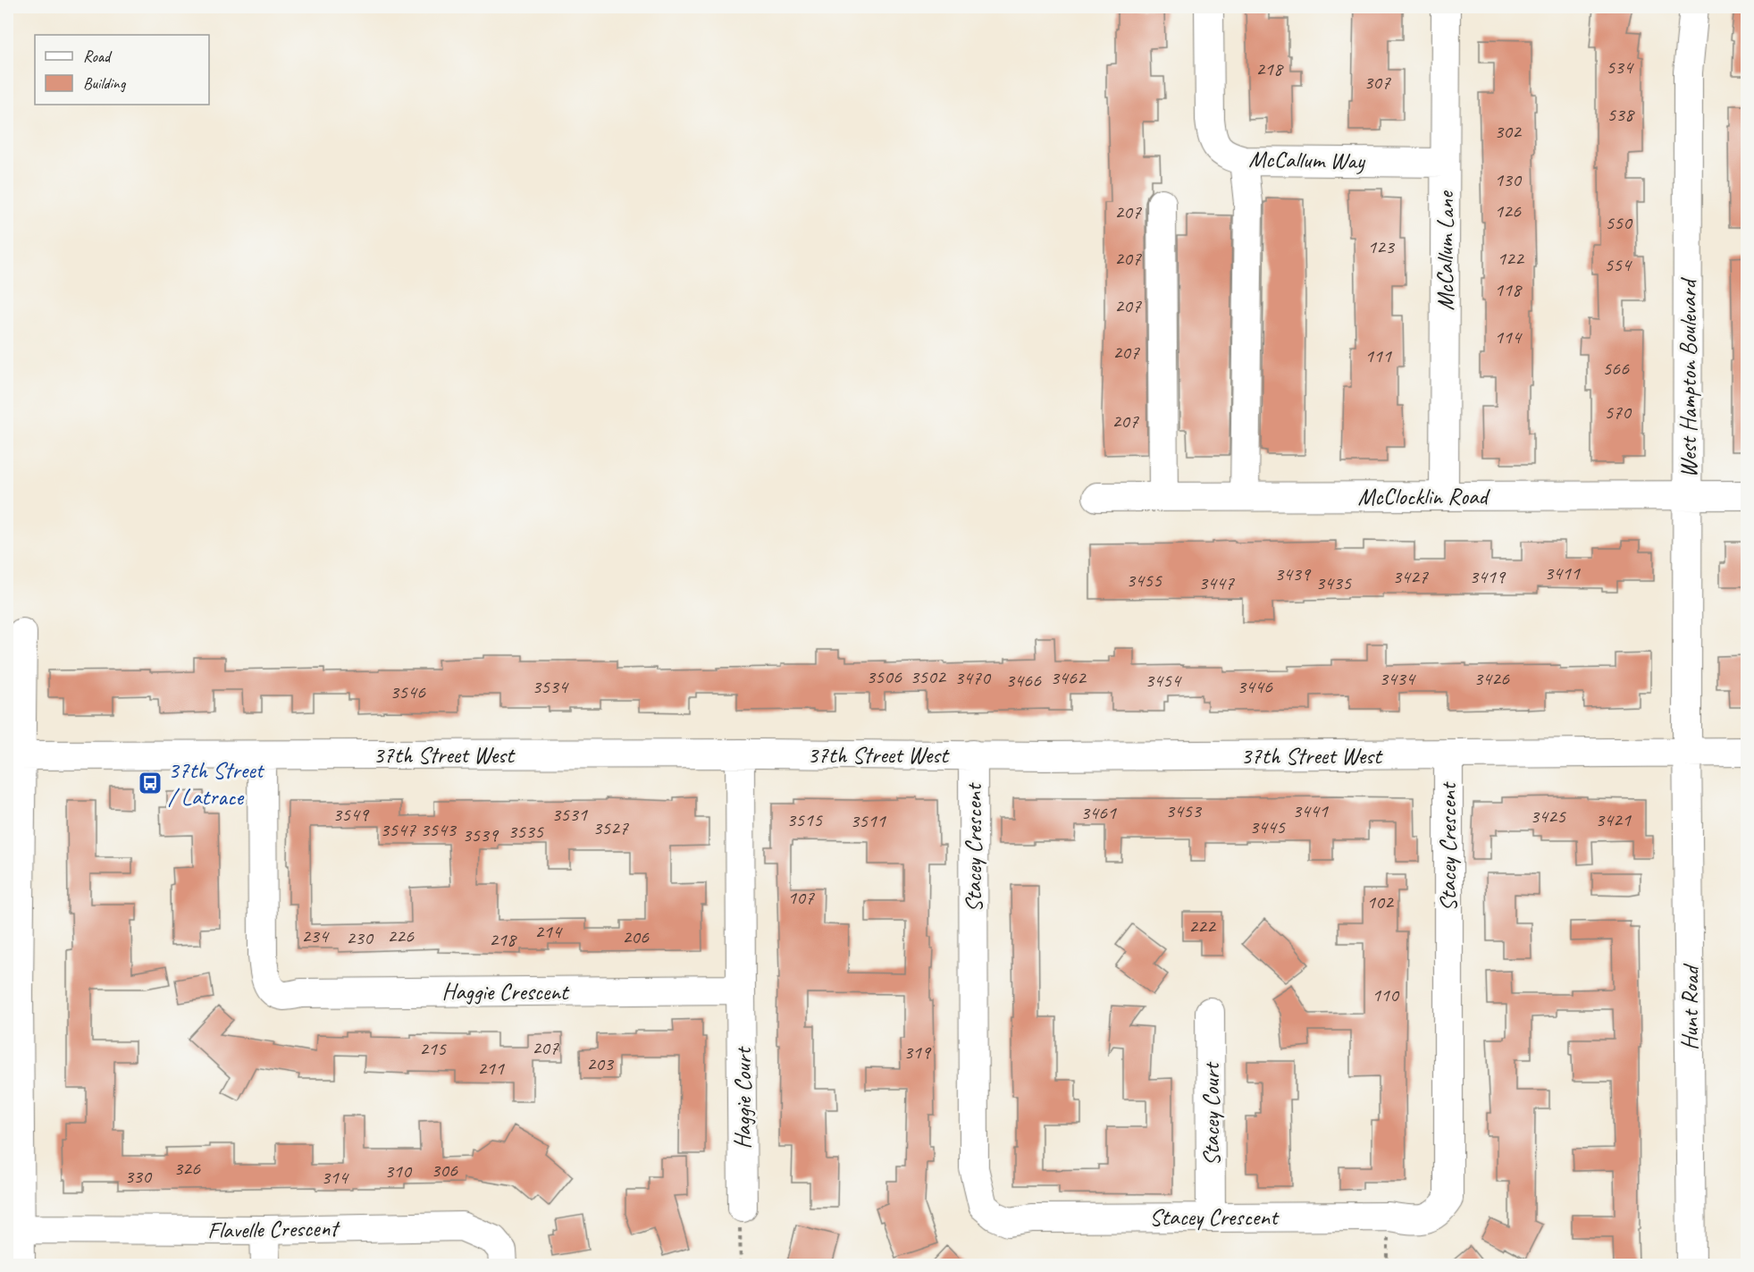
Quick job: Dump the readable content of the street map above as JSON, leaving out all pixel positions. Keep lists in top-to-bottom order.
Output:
{
  "streets": {
    "street": [
      "McCallum Way",
      "McCallum Lane",
      "West Hampton Boulevard",
      "McClocklin Road",
      "37th Street West",
      "Stacey Crescent",
      "Haggie Crescent",
      "Hunt Road",
      "Haggie Court",
      "Stacey Court",
      "Flavelle Crescent"
    ]
  },
  "crossings": [
    ["McCallum Way", "McCallum Lane"],
    ["McCallum Lane", "McClocklin Road"],
    ["West Hampton Boulevard", "McClocklin Road"],
    ["West Hampton Boulevard", "37th Street West"],
    ["West Hampton Boulevard", "Hunt Road"],
    ["37th Street West", "Stacey Crescent"],
    ["37th Street West", "Haggie Crescent"],
    ["37th Street West", "Hunt Road"],
    ["Stacey Crescent", "Stacey Court"],
    ["Haggie Crescent", "Haggie Court"]
  ],
  "places": {
    "bus stop": ["37th Street / Latrace"]
  },
  "house_numbers": [
    "534",
    "218",
    "307",
    "538",
    "302",
    "130",
    "126",
    "207",
    "550",
    "123",
    "207",
    "122",
    "554",
    "118",
    "207",
    "114",
    "207",
    "111",
    "566",
    "570",
    "207",
    "3411",
    "3439",
    "3427",
    "3419",
    "3455",
    "3447",
    "3435",
    "3506",
    "3502",
    "3470",
    "3462",
    "3434",
    "3426",
    "3466",
    "3454",
    "3534",
    "3446",
    "3546",
    "3453",
    "3441",
    "3461",
    "3549",
    "3531",
    "3425",
    "3515",
    "3421",
    "3511",
    "3445",
    "3527",
    "3547",
    "3543",
    "3535",
    "3539",
    "107",
    "102",
    "222",
    "214",
    "234",
    "226",
    "206",
    "230",
    "218",
    "110",
    "207",
    "215",
    "319",
    "203",
    "211",
    "326",
    "306",
    "310",
    "330",
    "314"
  ],
  "legend": ["Road", "Building"]
}
